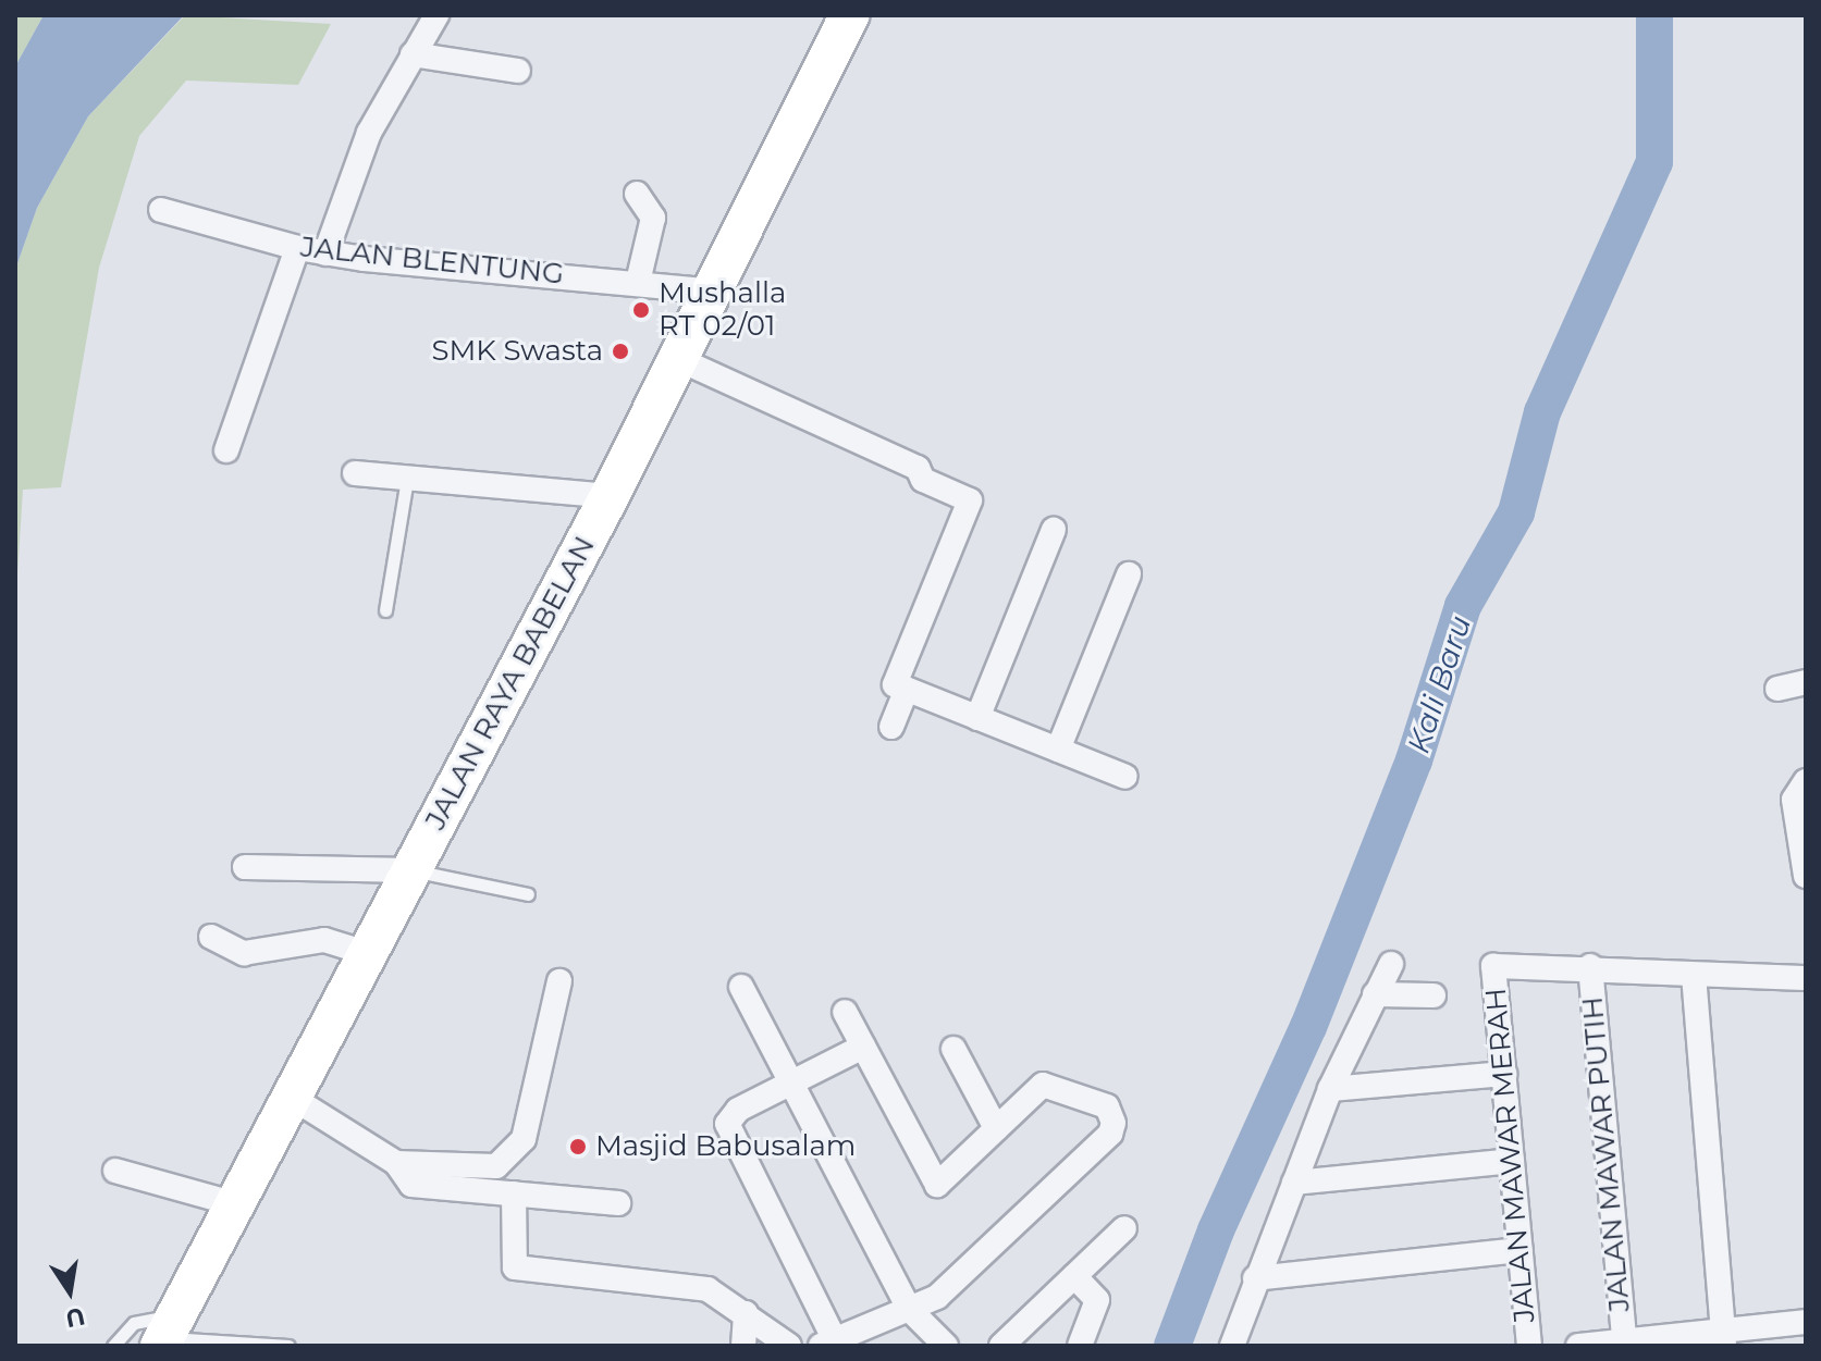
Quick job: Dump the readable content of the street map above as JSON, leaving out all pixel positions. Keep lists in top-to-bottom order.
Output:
{
  "streets": {
    "main road": ["JALAN RAYA BABELAN"],
    "street": ["JALAN BLENTUNG", "JALAN MAWAR PUTIH", "JALAN MAWAR MERAH"]
  },
  "crossings": [
    ["JALAN BLENTUNG", "JALAN RAYA BABELAN"],
    ["JALAN MAWAR PUTIH", "JALAN MAWAR MERAH"]
  ],
  "water": ["Kali Baru"],
  "places": ["Mushalla RT 02/01", "SMK Swasta", "Masjid Babusalam"],
  "north": "bottom"
}
